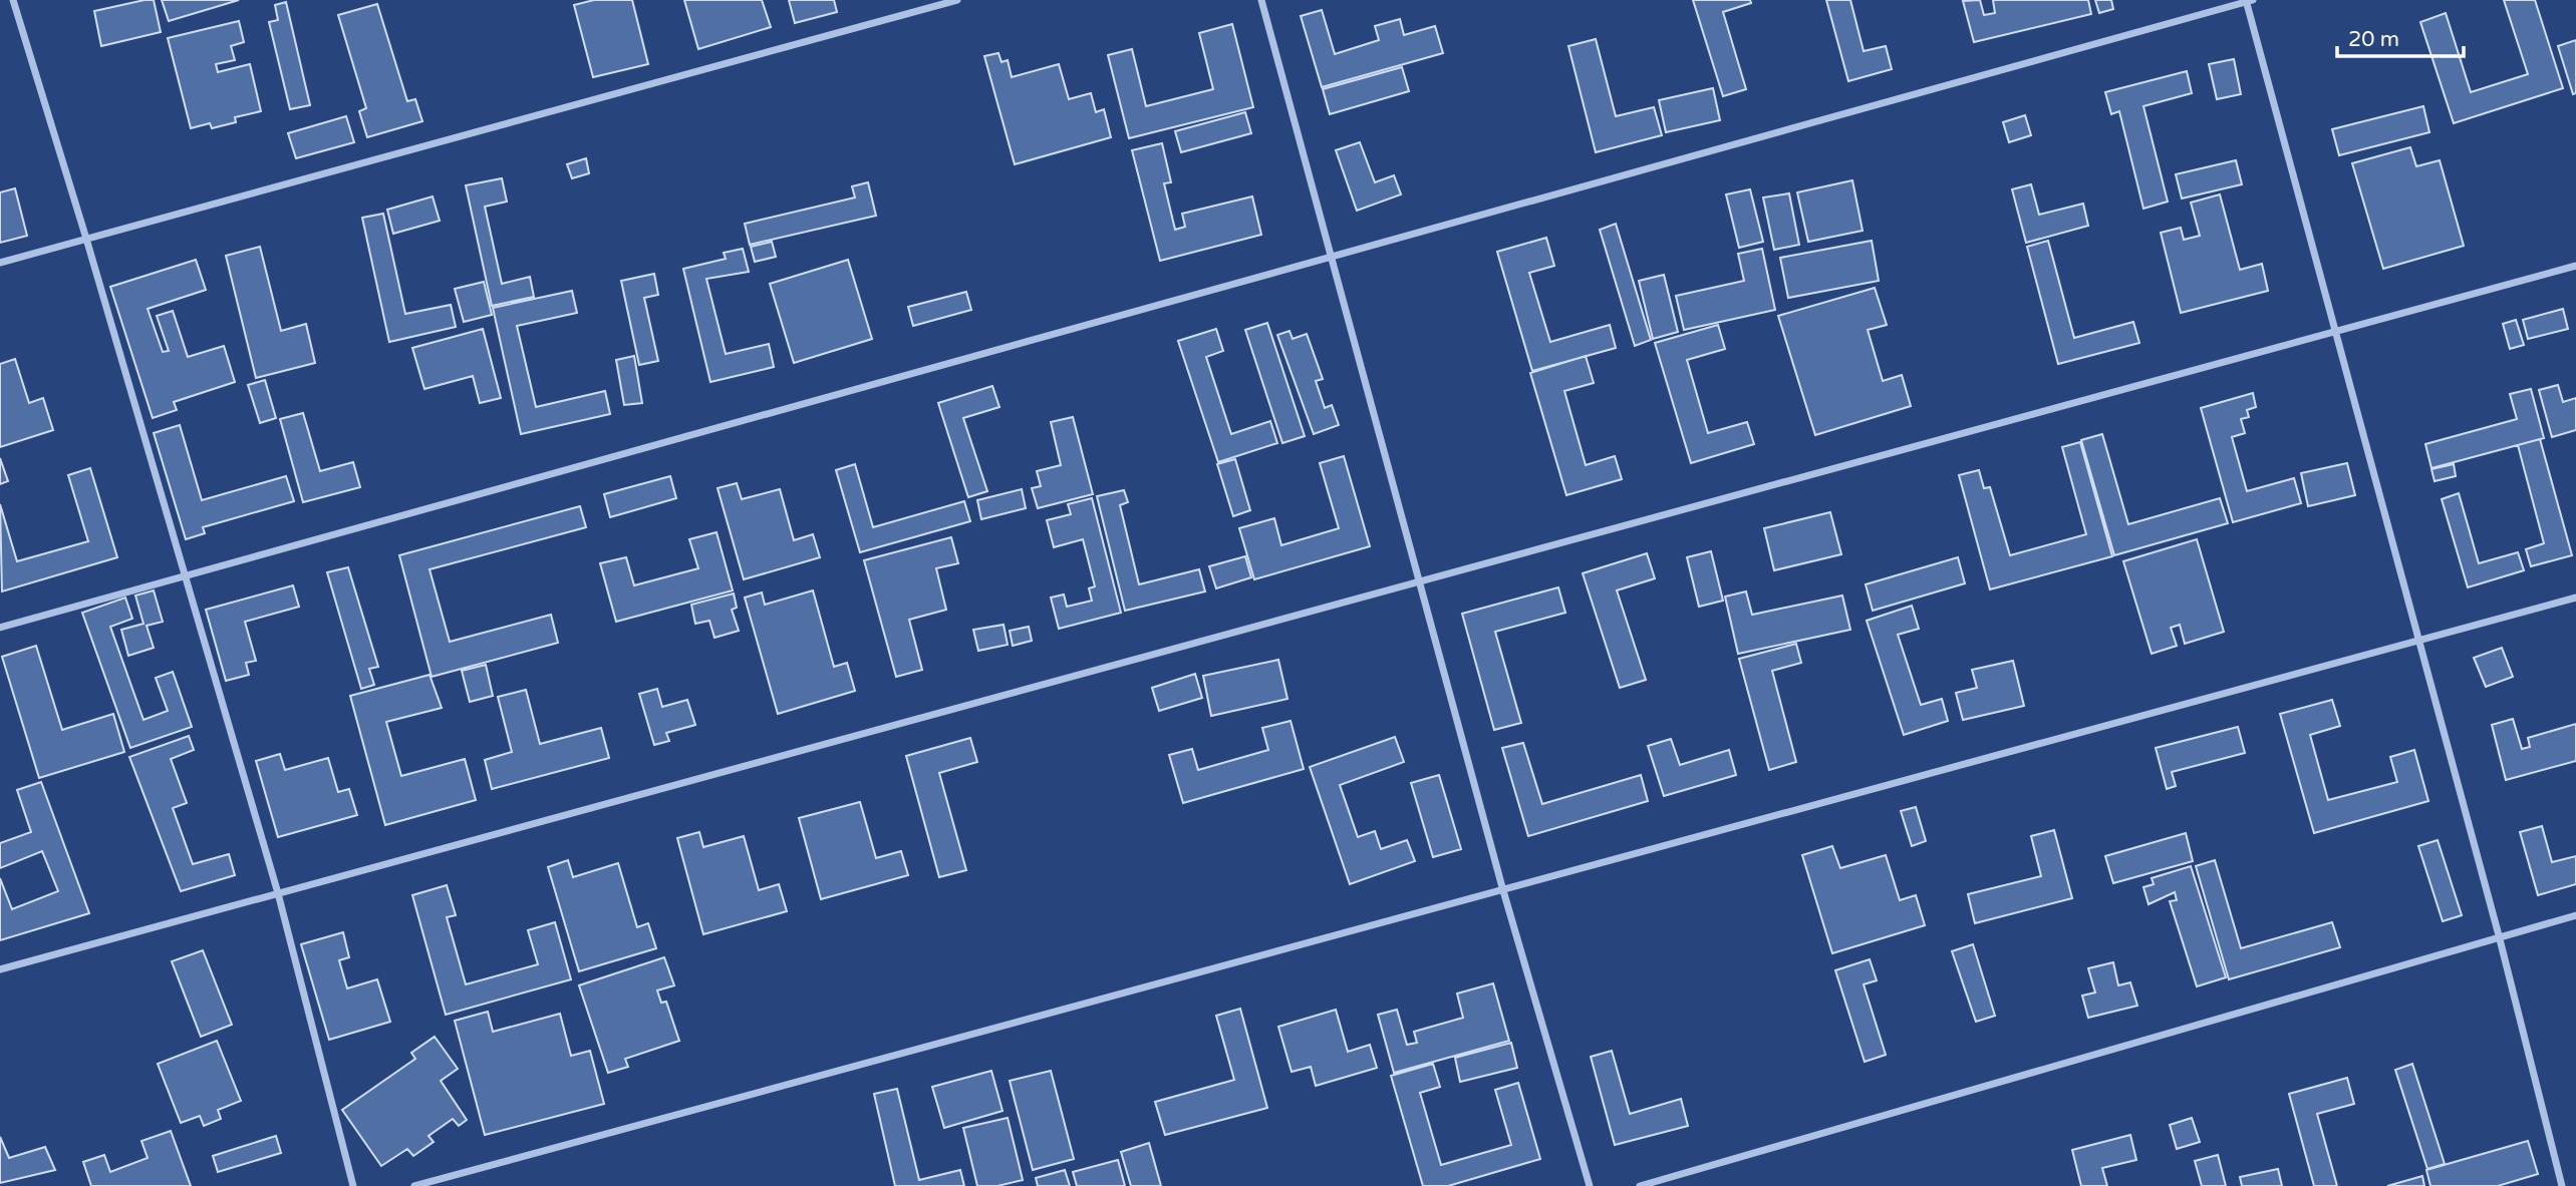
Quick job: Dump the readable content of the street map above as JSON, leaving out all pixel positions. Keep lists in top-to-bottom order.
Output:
{
  "scale_bar": "20 m"
}
